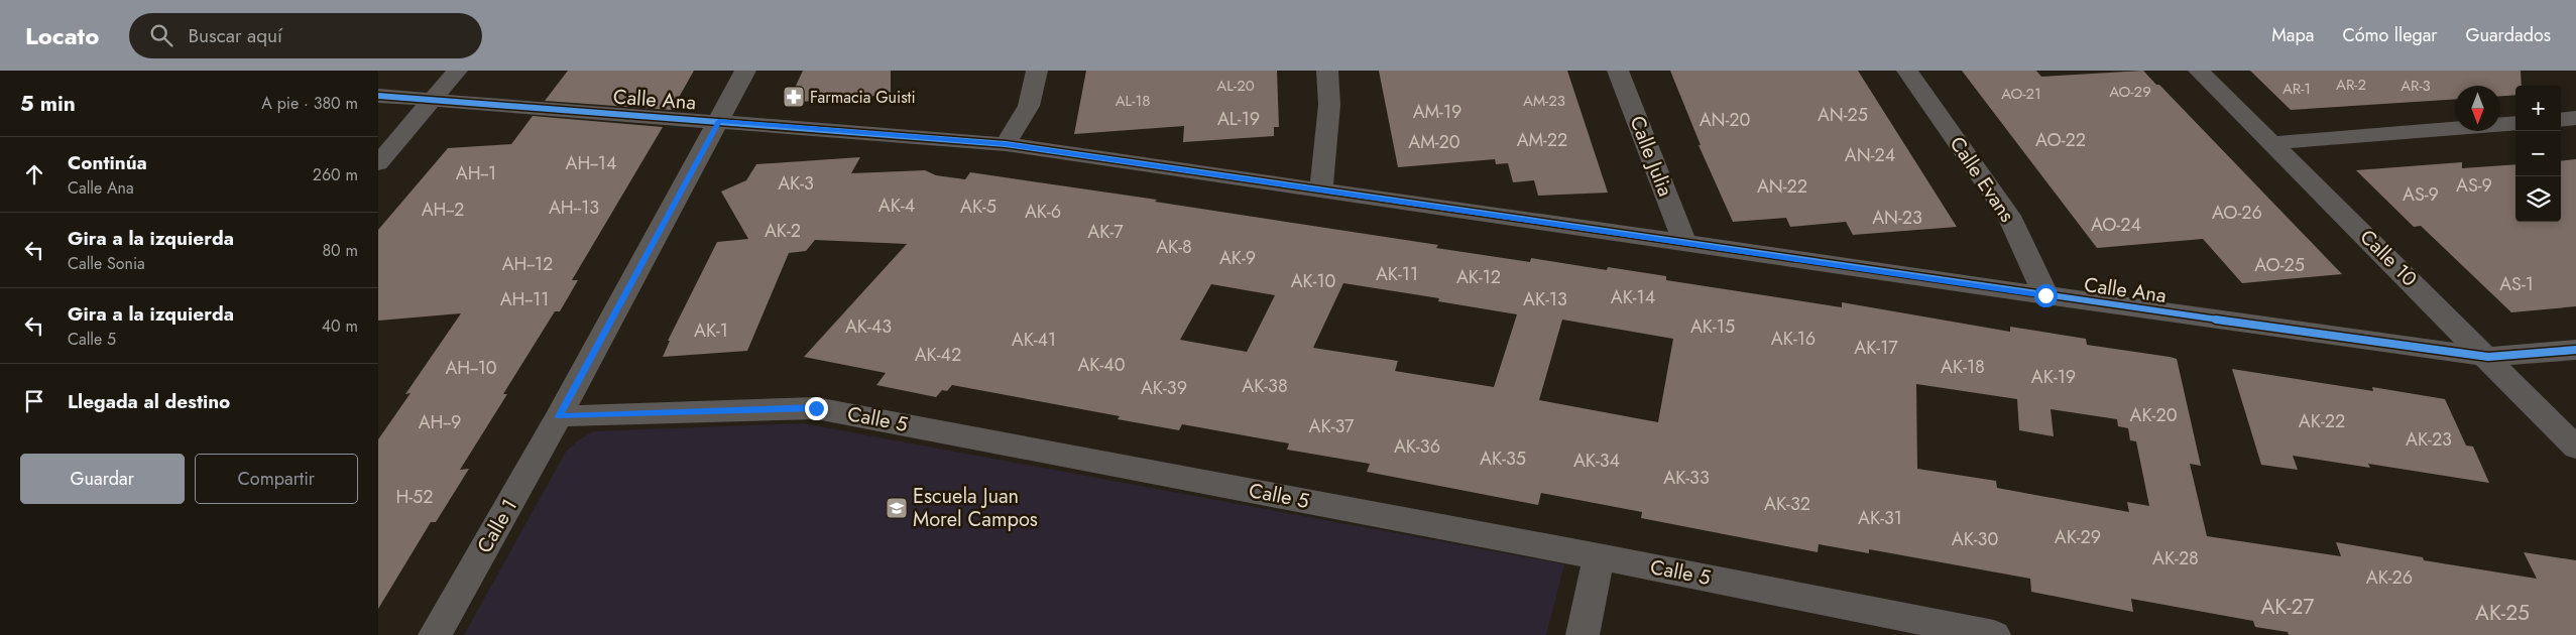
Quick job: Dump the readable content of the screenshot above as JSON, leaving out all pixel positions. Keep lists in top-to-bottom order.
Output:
{
  "streets": {
    "street": [
      "Calle Ana",
      "Calle Julia",
      "Calle Evans",
      "Calle 10",
      "Calle 5",
      "Calle 1"
    ]
  },
  "crossings": [
    ["Calle Ana", "Calle Julia"],
    ["Calle Ana", "Calle Evans"],
    ["Calle Ana", "Calle 10"],
    ["Calle Ana", "Calle 1"],
    ["Calle 5", "Calle 1"]
  ],
  "places": {
    "pharmacy": ["Farmacia Guisti"],
    "school or university": ["Escuela Juan Morel Campos"]
  },
  "house_numbers": [
    "AR-2",
    "AL-20",
    "AR-3",
    "AR-1",
    "AO-29",
    "AO-21",
    "AL-18",
    "AM-23",
    "AM-19",
    "AN-25",
    "AL-19",
    "AN-20",
    "AM-22",
    "AO-22",
    "AM-20",
    "AN-24",
    "AH--14",
    "AH--1",
    "AK-3",
    "AS-9",
    "AN-22",
    "AS-9",
    "AK-4",
    "AK-5",
    "AH--13",
    "AH--2",
    "AK-6",
    "AO-26",
    "AN-23",
    "AO-24",
    "AK-2",
    "AK-7",
    "AK-8",
    "AK-9",
    "AH--12",
    "AO-25",
    "AK-11",
    "AK-12",
    "AK-10",
    "AS-1",
    "AK-14",
    "AH--11",
    "AK-13",
    "AK-43",
    "AK-15",
    "AK-1",
    "AK-16",
    "AK-41",
    "AK-17",
    "AK-42",
    "AK-40",
    "AK-18",
    "AH--10",
    "AK-19",
    "AK-38",
    "AK-39",
    "AK-20",
    "AK-22",
    "AH--9",
    "AK-37",
    "AK-23",
    "AK-36",
    "AK-35",
    "AK-34",
    "AK-33",
    "H-52",
    "AK-32",
    "AK-31",
    "AK-29",
    "AK-30",
    "AK-28",
    "AK-26",
    "AK-27",
    "AK-25"
  ],
  "north": "bottom",
  "page": {
    "header": "Locato",
    "search": "Buscar aquí",
    "nav": ["Mapa", "Cómo llegar", "Guardados"],
    "heading": ["5 min", "A pie · 380 m"],
    "map_buttons": ["+", "−"],
    "list": [
      ["Continúa", "Calle Ana", "260 m"],
      ["Gira a la izquierda", "Calle Sonia", "80 m"],
      ["Gira a la izquierda", "Calle 5", "40 m"],
      "Llegada al destino"
    ],
    "buttons": ["Guardar", "Compartir"]
  }
}
